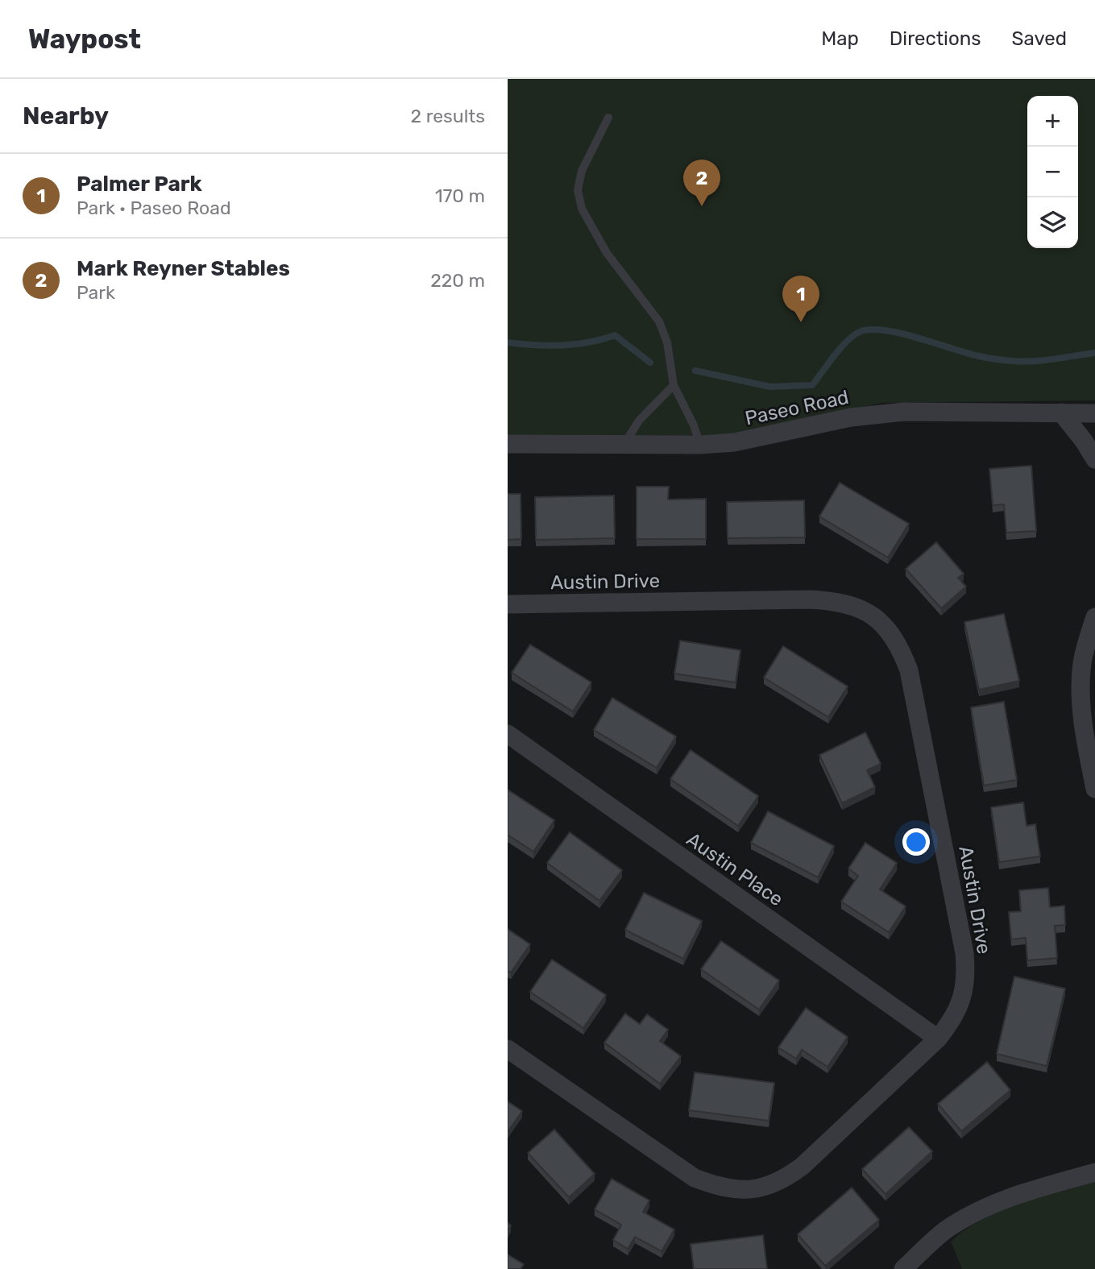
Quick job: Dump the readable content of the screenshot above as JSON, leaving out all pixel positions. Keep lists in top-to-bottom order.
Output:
{
  "streets": {
    "street": ["Paseo Road", "Austin Drive", "Austin Place"]
  },
  "crossings": [
    ["Austin Drive", "Austin Place"]
  ],
  "page": {
    "header": "Waypost",
    "nav": ["Map", "Directions", "Saved"],
    "heading": ["Nearby", "2 results"],
    "map_buttons": ["+", "−"],
    "list": [
      {
        "mark": "1",
        "name": "Palmer Park",
        "note": "Park · Paseo Road",
        "value": "170 m"
      },
      {
        "mark": "2",
        "name": "Mark Reyner Stables",
        "note": "Park",
        "value": "220 m"
      }
    ],
    "pins": ["2", "1"]
  }
}
